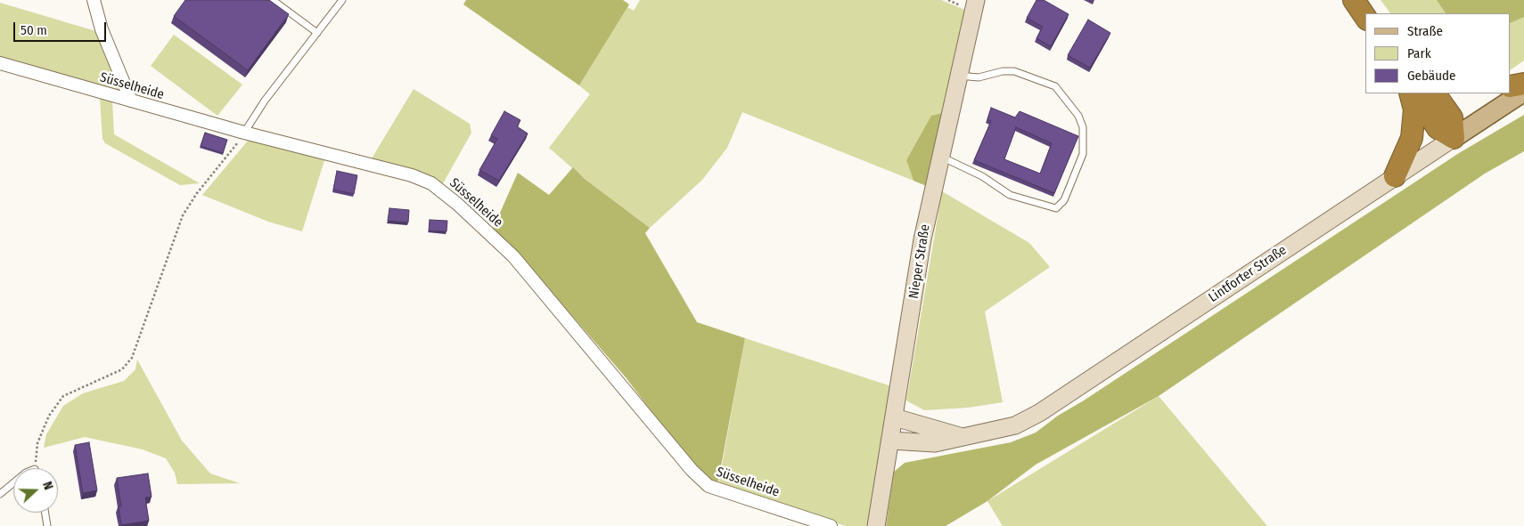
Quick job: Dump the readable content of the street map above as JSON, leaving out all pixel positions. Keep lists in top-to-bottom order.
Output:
{
  "streets": {
    "main road": ["Nieper Straße", "Lintforter Straße"],
    "street": ["Süsselheide"]
  },
  "crossings": [
    ["Nieper Straße", "Lintforter Straße"]
  ],
  "legend": ["Straße", "Park", "Gebäude"],
  "scale_bar": "50 m",
  "north": "right"
}
